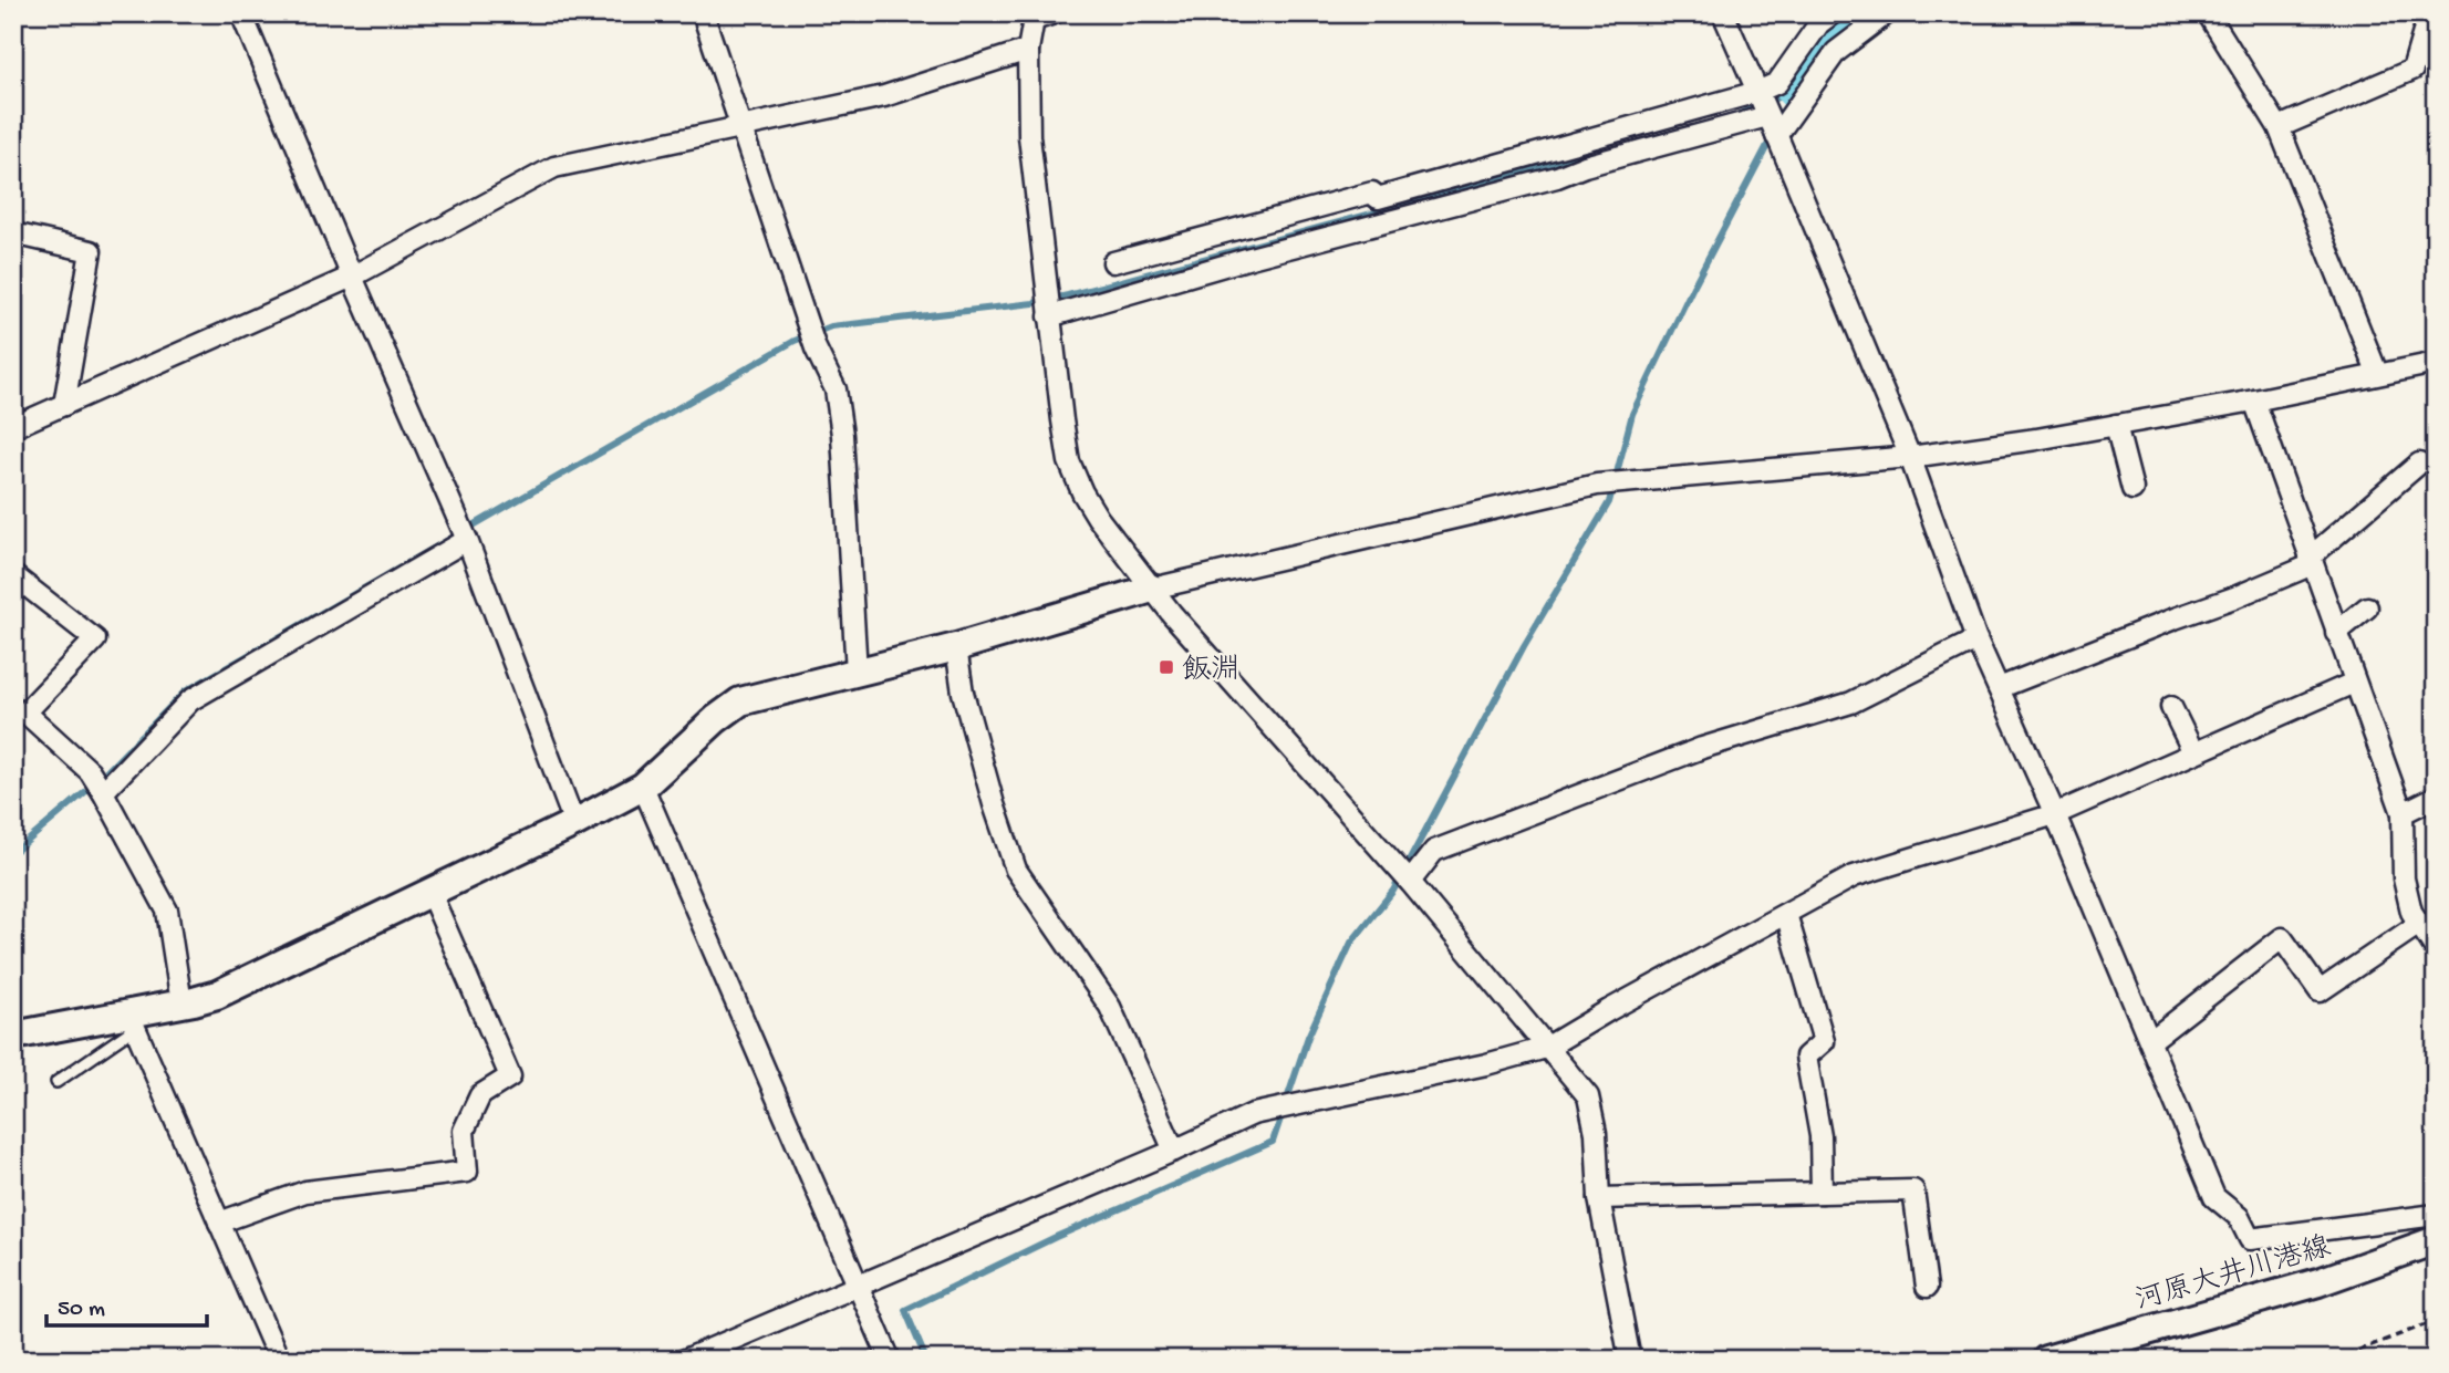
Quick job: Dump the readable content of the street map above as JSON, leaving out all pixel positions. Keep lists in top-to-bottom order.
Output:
{
  "streets": {
    "street": ["河原大井川港線"]
  },
  "places": {
    "transit": ["飯淵"]
  },
  "scale_bar": "50 m"
}
